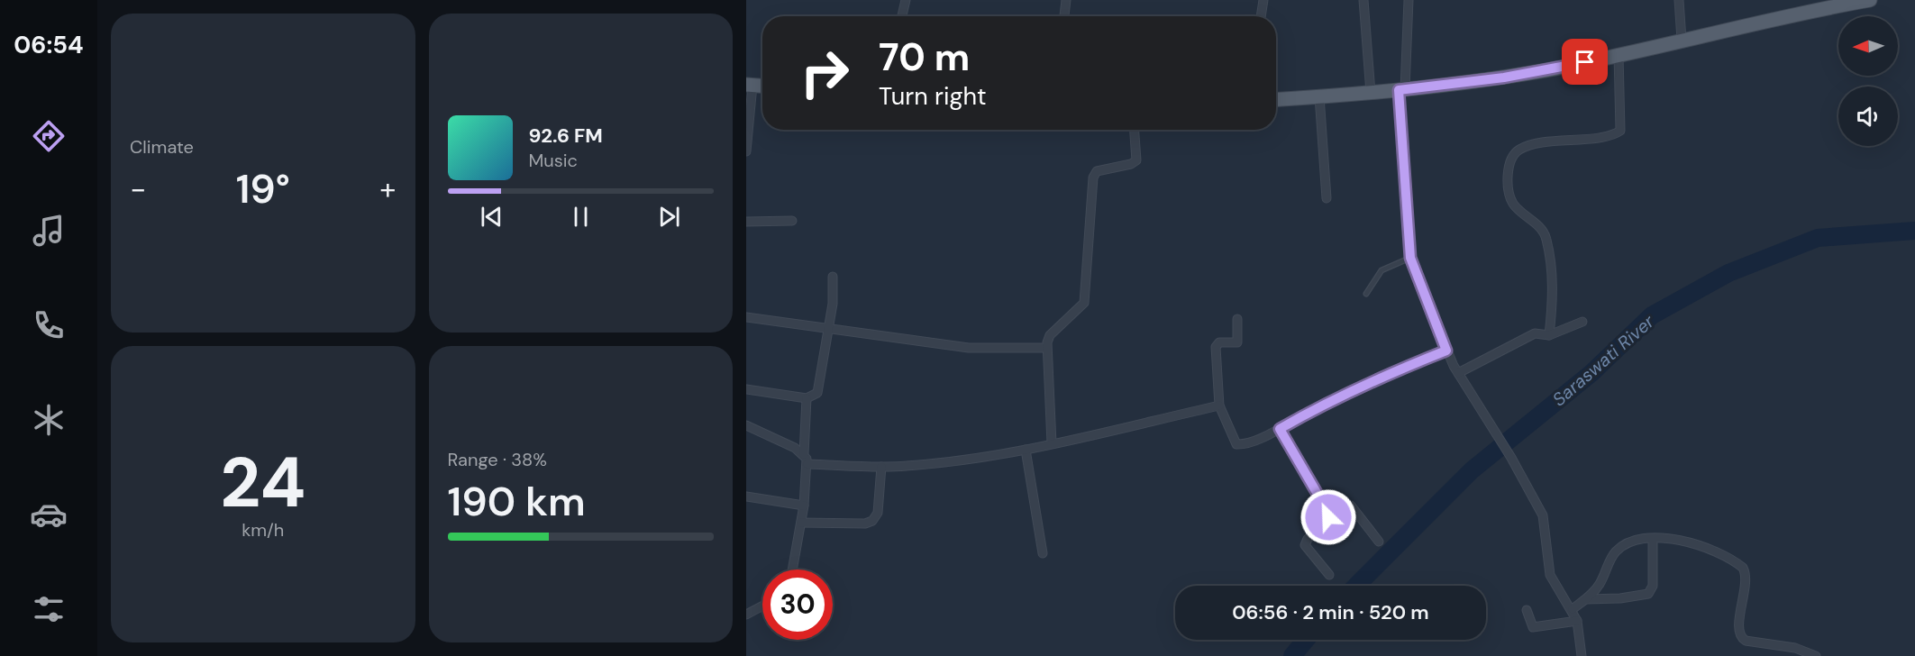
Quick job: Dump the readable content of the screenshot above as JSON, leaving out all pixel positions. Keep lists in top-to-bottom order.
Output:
{
  "water": ["Saraswati River"],
  "north": "left",
  "page": {
    "tabs": "06:54",
    "tile": [
      "Climate",
      ["24", "km/h"],
      ["Range · 38%", "190 km"]
    ],
    "turn": ["70 m", "Turn right"],
    "song": ["92.6 FM", "Music"],
    "heat": ["−", "19°", "+"],
    "limit": "30",
    "trip": "06:56 · 2 min · 520 m"
  }
}
